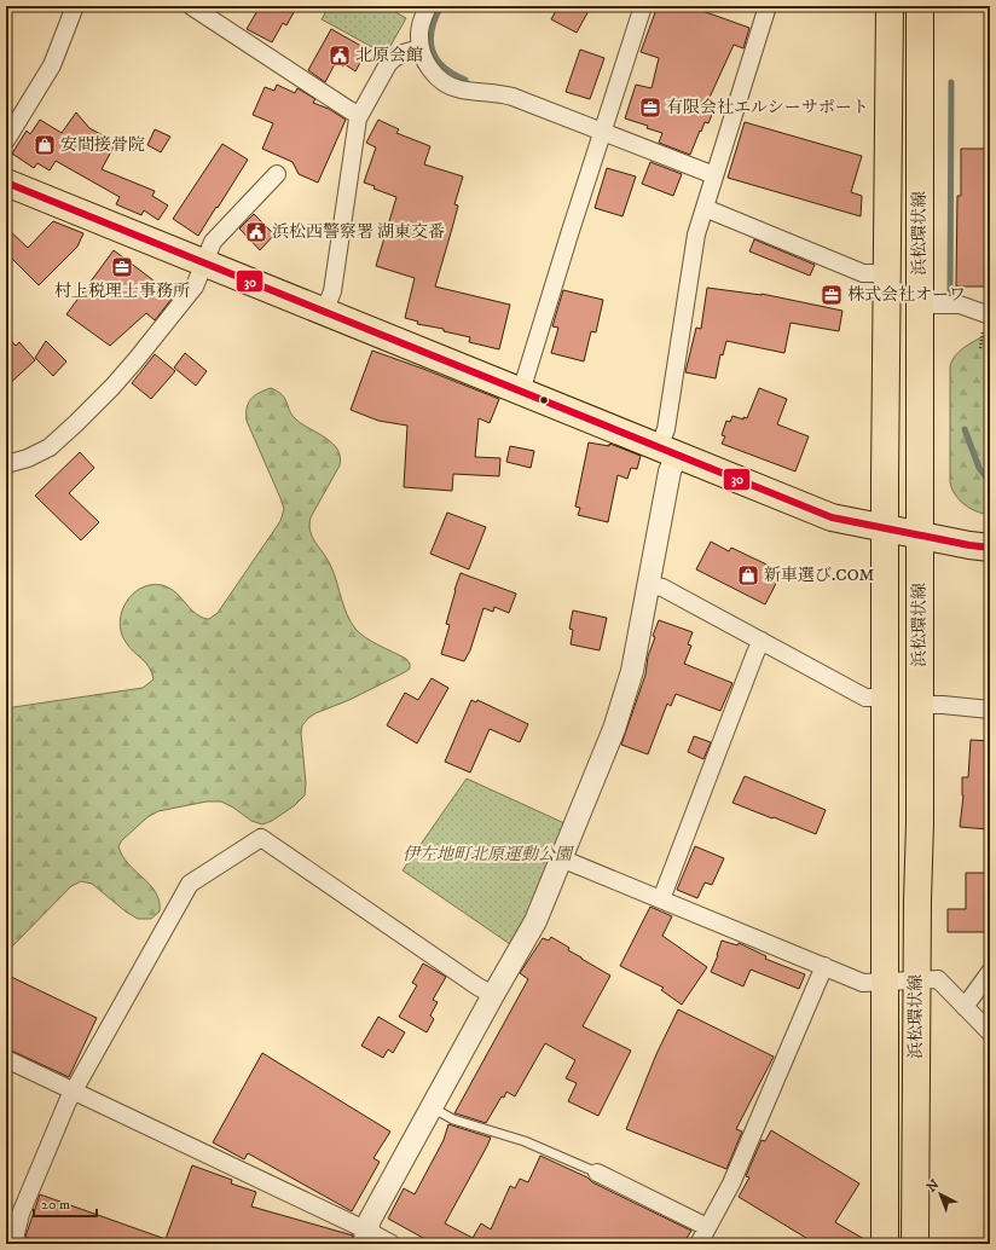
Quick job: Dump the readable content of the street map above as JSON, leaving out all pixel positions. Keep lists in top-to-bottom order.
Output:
{
  "streets": {
    "main road": ["浜松環状線"]
  },
  "parks": ["伊左地町北原運動公園"],
  "places": {
    "public building": ["北原会館", "浜松西警察署 湖東交番"],
    "office": ["有限会社エルシーサポート", "村上税理士事務所", "株式会社オーワ"],
    "shop": ["安間接骨院", "新車選び.COM"]
  },
  "lines": ["transit line 30"],
  "scale_bar": "20 m",
  "north": "top left"
}
